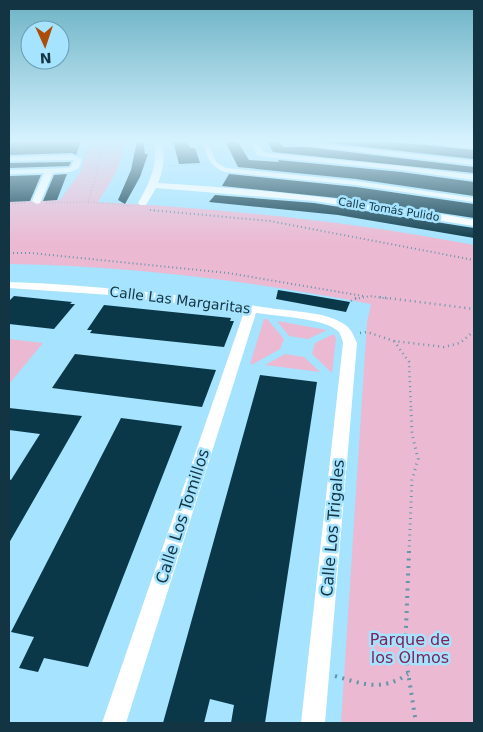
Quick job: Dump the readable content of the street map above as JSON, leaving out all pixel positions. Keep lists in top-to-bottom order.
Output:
{
  "streets": {
    "street": [
      "Calle Tomás Pulido",
      "Calle Las Margaritas",
      "Calle Los Tomillos",
      "Calle Los Trigales"
    ]
  },
  "crossings": [
    ["Calle Las Margaritas", "Calle Los Tomillos"],
    ["Calle Las Margaritas", "Calle Los Trigales"]
  ],
  "parks": ["Parque de los Olmos"],
  "north": "bottom"
}
